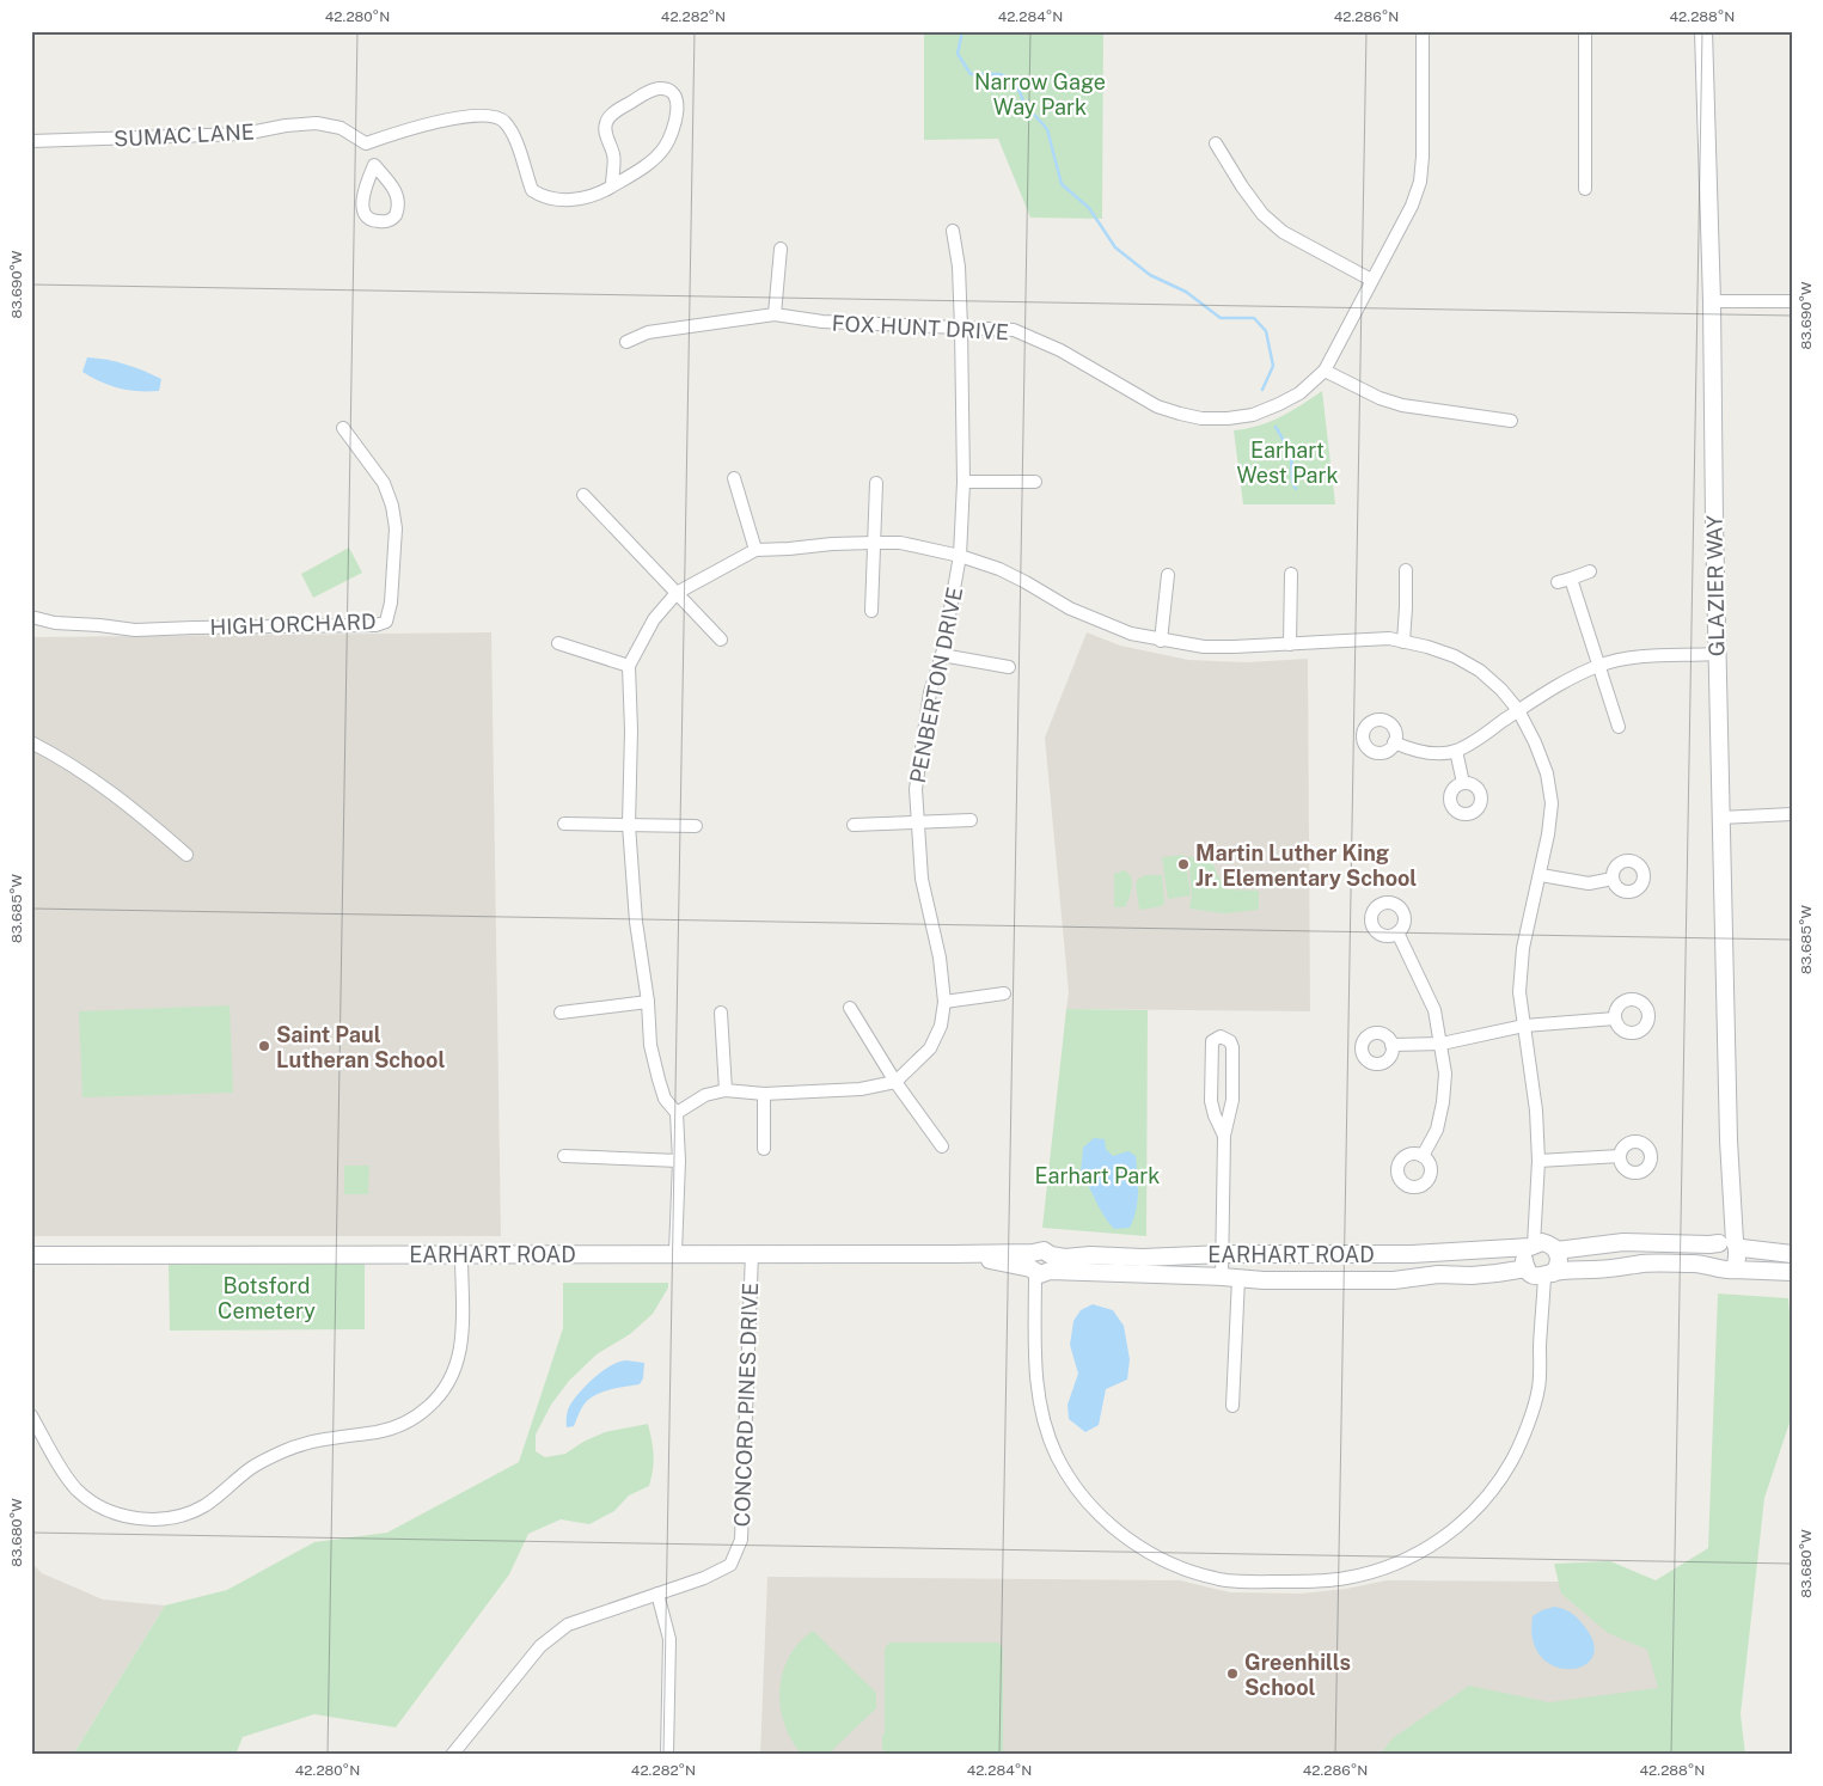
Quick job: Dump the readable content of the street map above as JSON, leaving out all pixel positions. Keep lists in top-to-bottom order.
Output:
{
  "streets": {
    "street": [
      "SUMAC LANE",
      "FOX HUNT DRIVE",
      "GLAZIER WAY",
      "HIGH ORCHARD",
      "PENBERTON DRIVE",
      "EARHART ROAD",
      "CONCORD PINES DRIVE"
    ]
  },
  "crossings": [
    ["FOX HUNT DRIVE", "PENBERTON DRIVE"],
    ["GLAZIER WAY", "EARHART ROAD"],
    ["EARHART ROAD", "CONCORD PINES DRIVE"]
  ],
  "parks": [
    "Narrow Gage Way Park",
    "Earhart West Park",
    "Earhart Park",
    "Botsford Cemetery"
  ],
  "places": ["Martin Luther King Jr. Elementary School", "Saint Paul Lutheran School", "Greenhills School"],
  "coordinates": [
    "42.280°N",
    "42.282°N",
    "42.284°N",
    "42.286°N",
    "42.288°N",
    "83.690°W",
    "83.685°W",
    "83.680°W"
  ]
}
